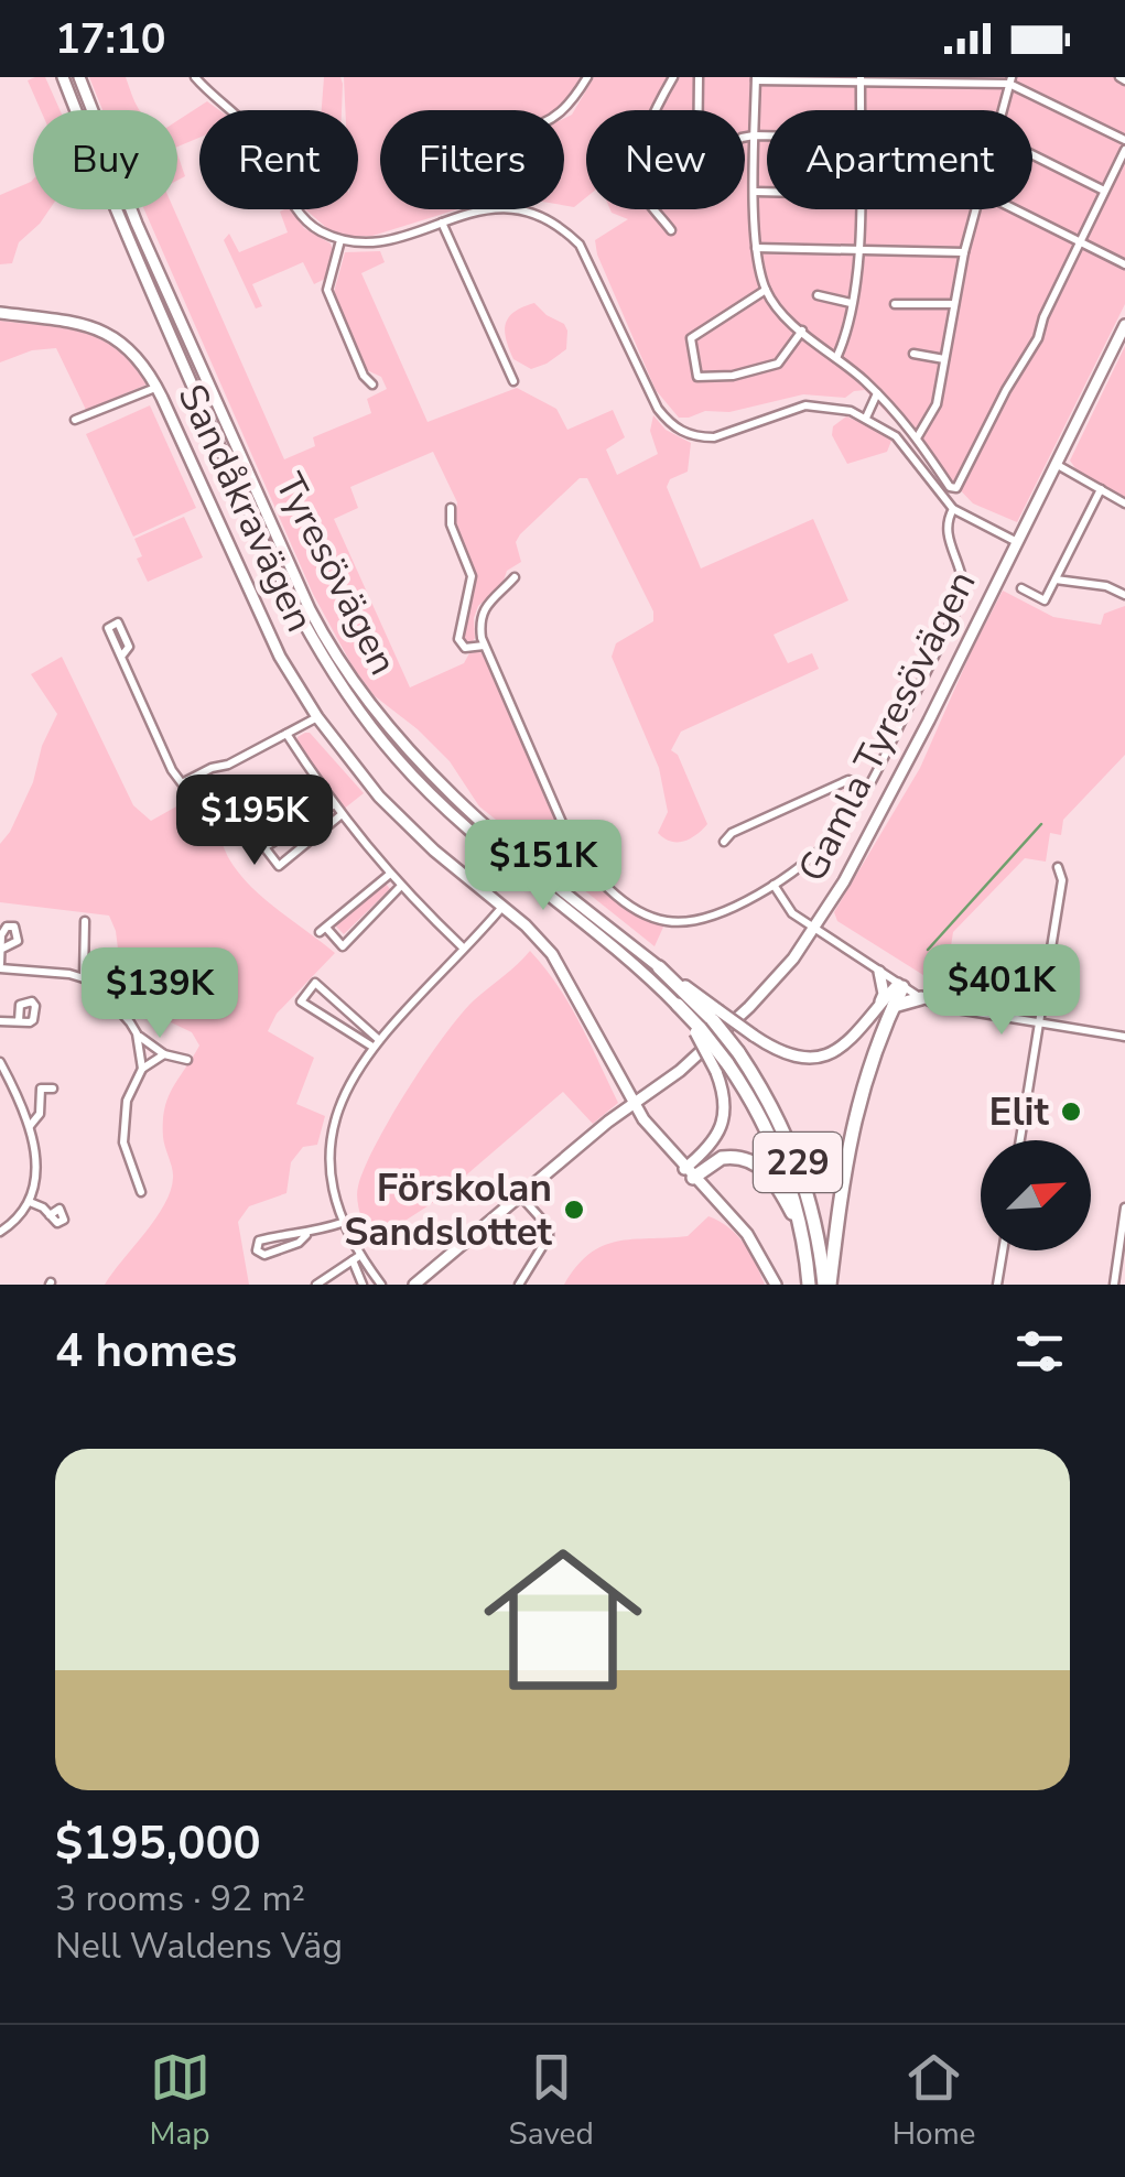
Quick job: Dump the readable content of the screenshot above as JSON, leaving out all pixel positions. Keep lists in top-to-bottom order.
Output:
{
  "streets": {
    "highway": ["Tyresövägen", "229"],
    "main road": ["Sandåkravägen", "Gamla Tyresövägen"]
  },
  "crossings": [
    ["Sandåkravägen", "Gamla Tyresövägen"]
  ],
  "places": ["Elit", "Förskolan Sandslottet"],
  "north": "top right",
  "page": {
    "status": "17:10",
    "chip": [
      "Buy",
      "Rent",
      "Filters",
      "New",
      "Apartment"
    ],
    "price": [
      "$195K",
      "$151K",
      "$401K",
      "$139K"
    ],
    "heading": "4 homes",
    "list": [
      {
        "name": "$195,000",
        "note": "3 rooms · 92 m² · Nell Waldens Väg"
      }
    ],
    "tabs": ["Map", "Saved", "Home"]
  }
}
